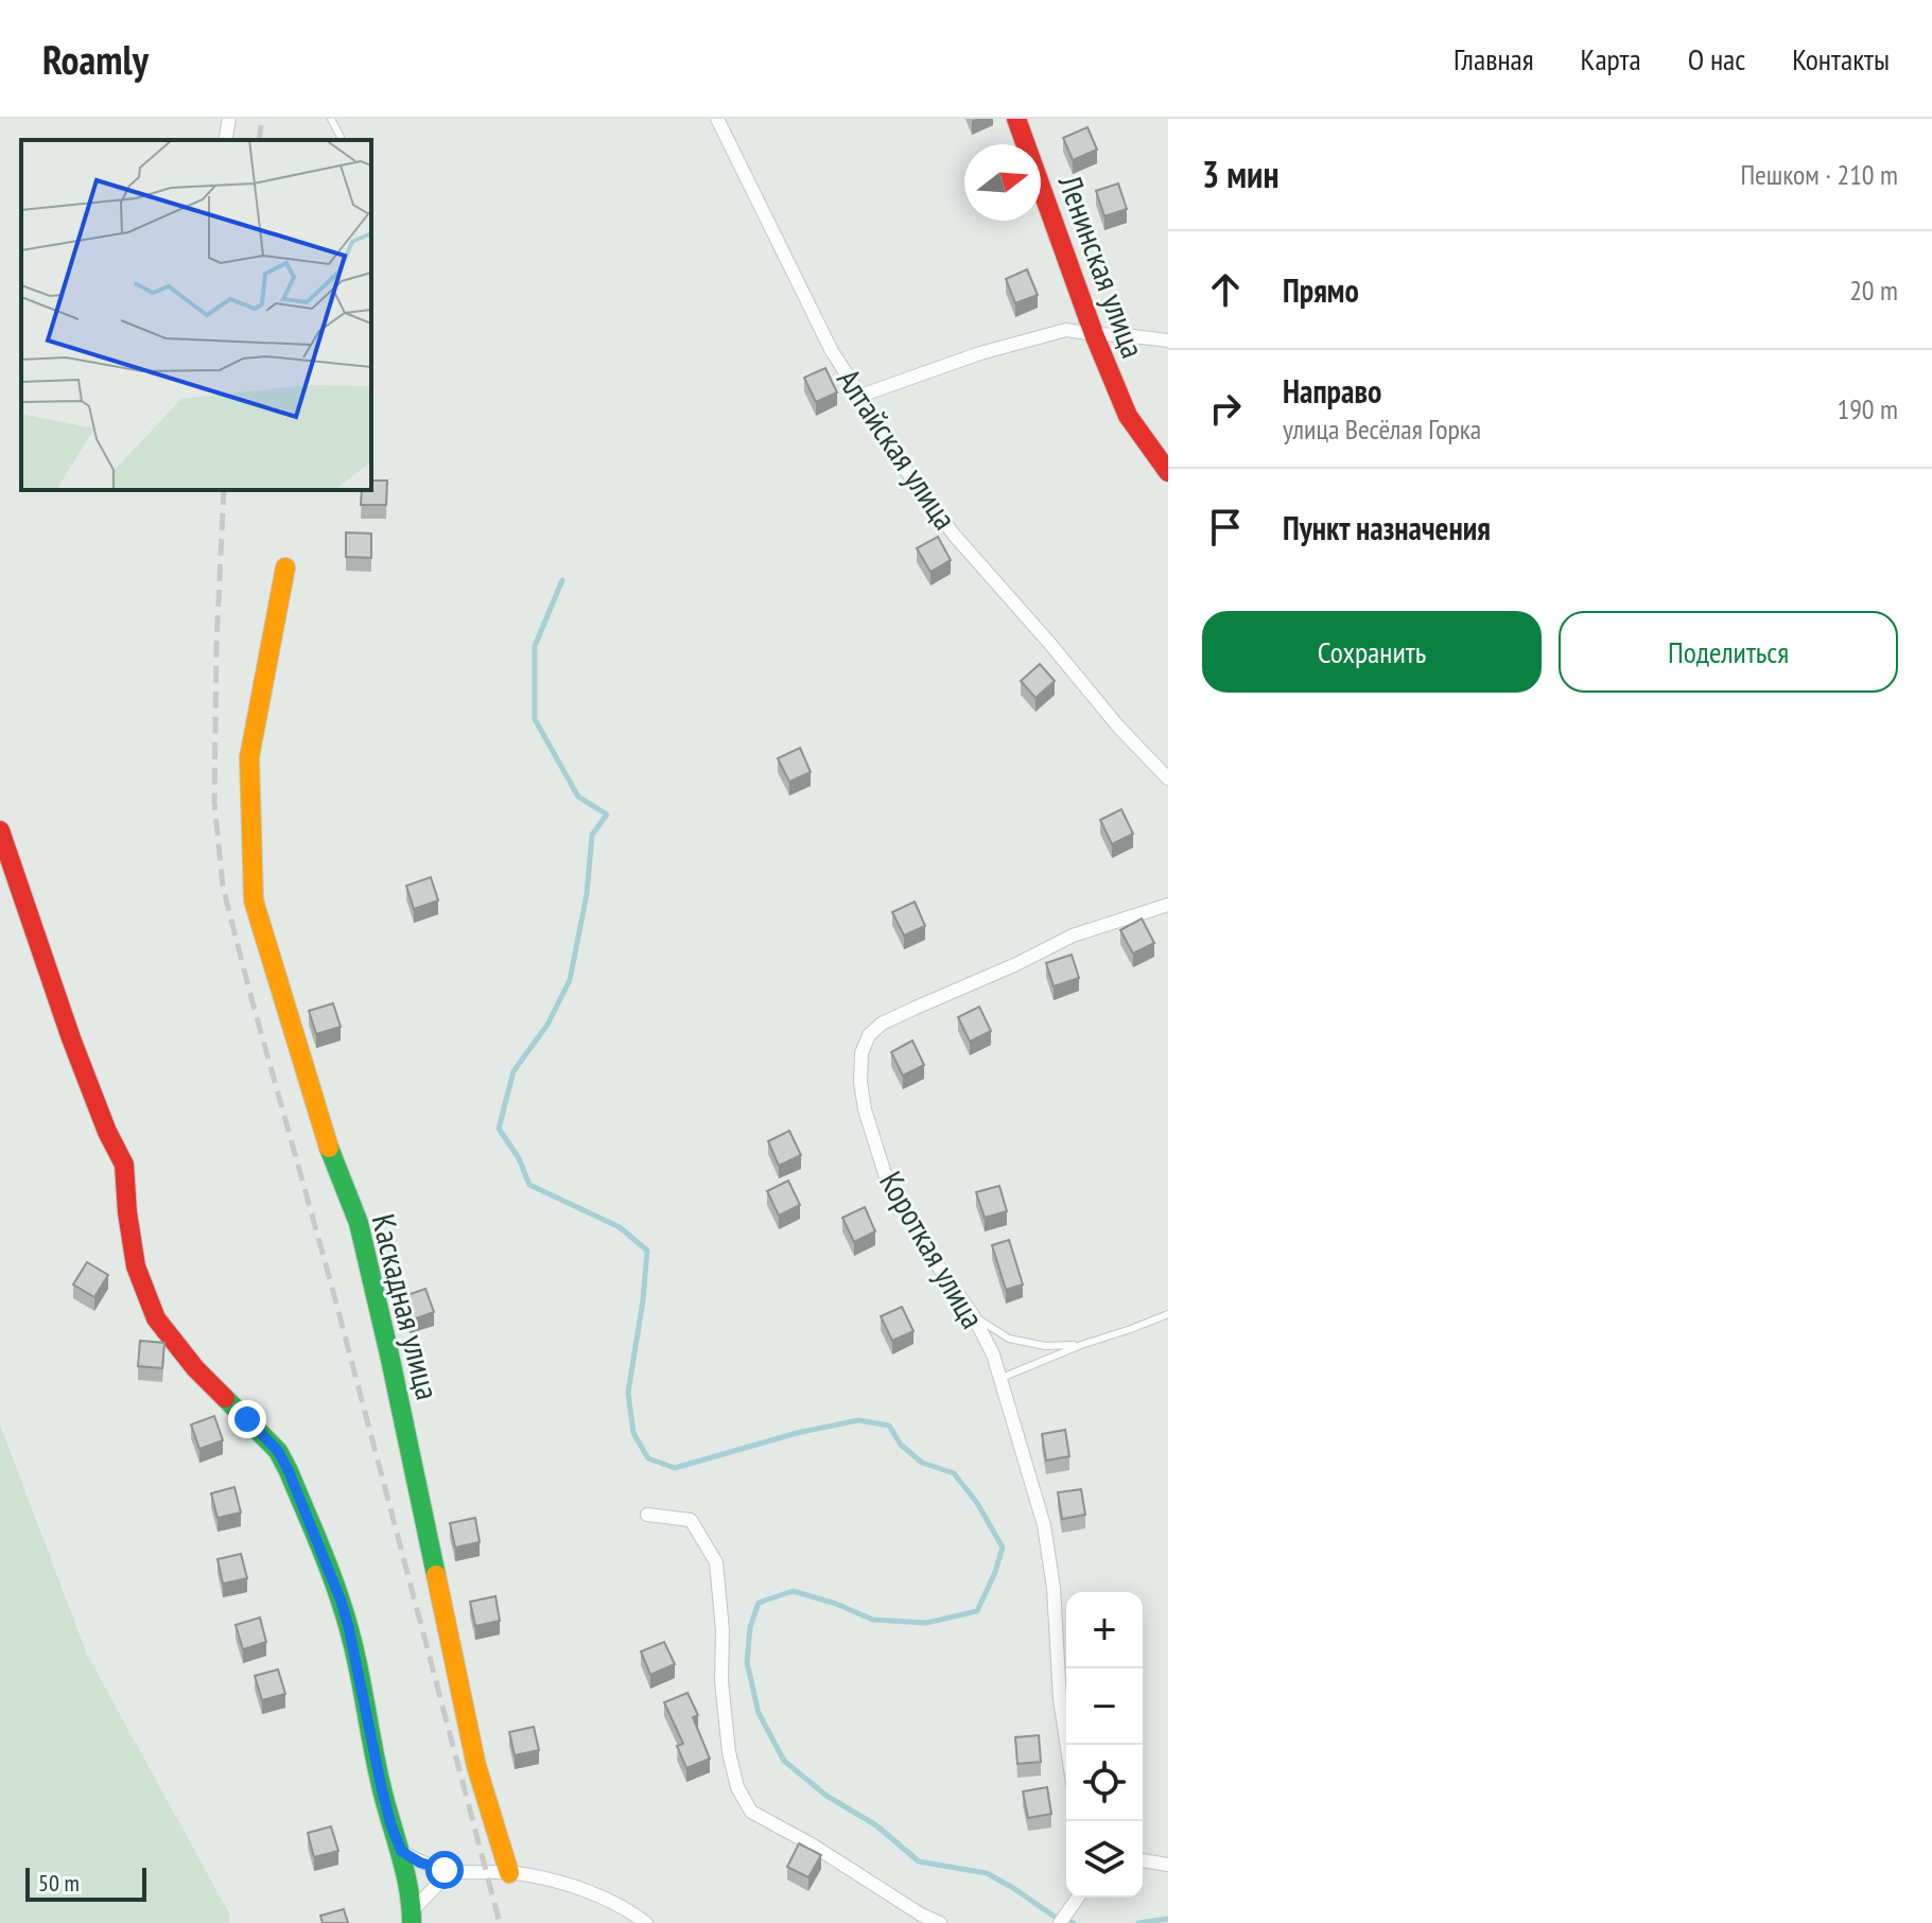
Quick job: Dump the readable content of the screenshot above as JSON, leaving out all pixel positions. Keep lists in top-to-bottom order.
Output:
{
  "streets": {
    "street": [
      "Ленинская улица",
      "Алтайская улица",
      "Короткая улица",
      "Каскадная улица"
    ]
  },
  "scale_bar": "50 m",
  "north": "right",
  "page": {
    "header": "Roamly",
    "nav": [
      "Главная",
      "Карта",
      "О нас",
      "Контакты"
    ],
    "heading": ["3 мин", "Пешком · 210 m"],
    "list": [
      ["Прямо", "20 m"],
      ["Направо", "улица Весёлая Горка", "190 m"],
      "Пункт назначения"
    ],
    "buttons": ["Сохранить", "Поделиться"],
    "map_buttons": ["+", "−"],
    "scale": "50 m"
  }
}
